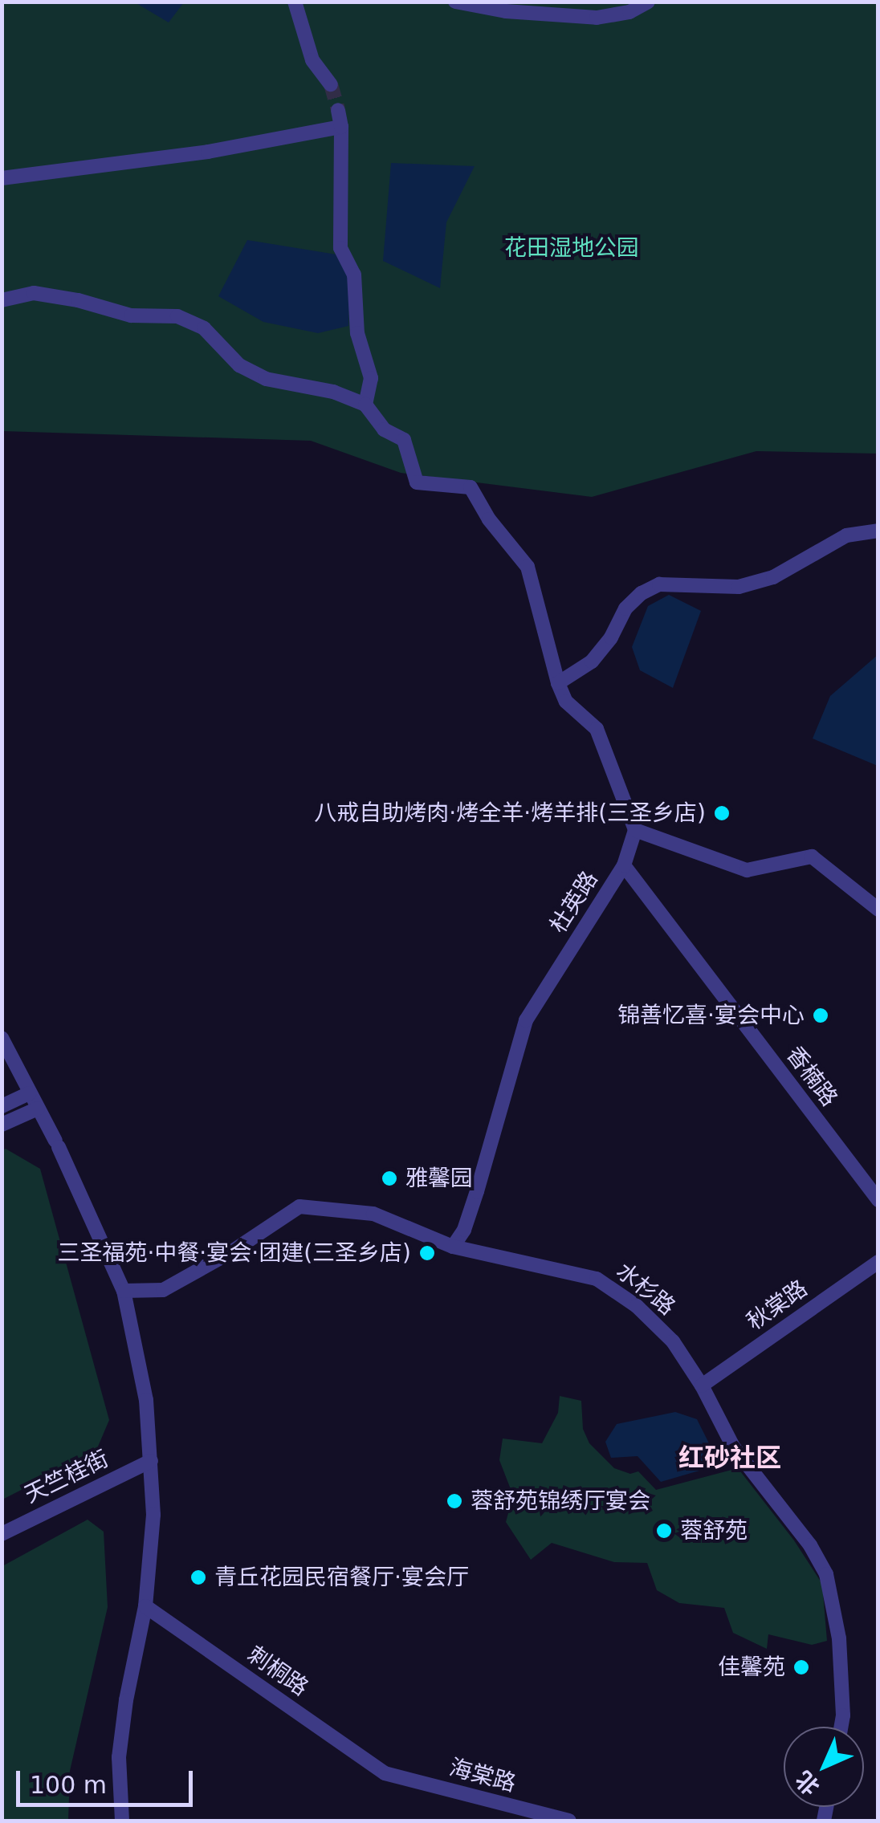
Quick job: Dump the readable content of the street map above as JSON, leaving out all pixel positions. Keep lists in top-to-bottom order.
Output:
{
  "streets": {
    "street": [
      "杜英路",
      "香楠路",
      "水杉路",
      "秋棠路",
      "天竺桂街",
      "刺桐路",
      "海棠路"
    ]
  },
  "crossings": [
    ["杜英路", "香楠路"],
    ["杜英路", "水杉路"],
    ["水杉路", "秋棠路"],
    ["刺桐路", "海棠路"]
  ],
  "districts": ["红砂社区"],
  "parks": ["花田湿地公园"],
  "places": [
    "八戒自助烤肉·烤全羊·烤羊排(三圣乡店)",
    "锦善忆喜·宴会中心",
    "雅馨园",
    "三圣福苑·中餐·宴会·团建(三圣乡店)",
    "蓉舒苑锦绣厅宴会",
    "蓉舒苑",
    "青丘花园民宿餐厅·宴会厅",
    "佳馨苑"
  ],
  "scale_bar": "100 m",
  "north": "bottom left"
}
